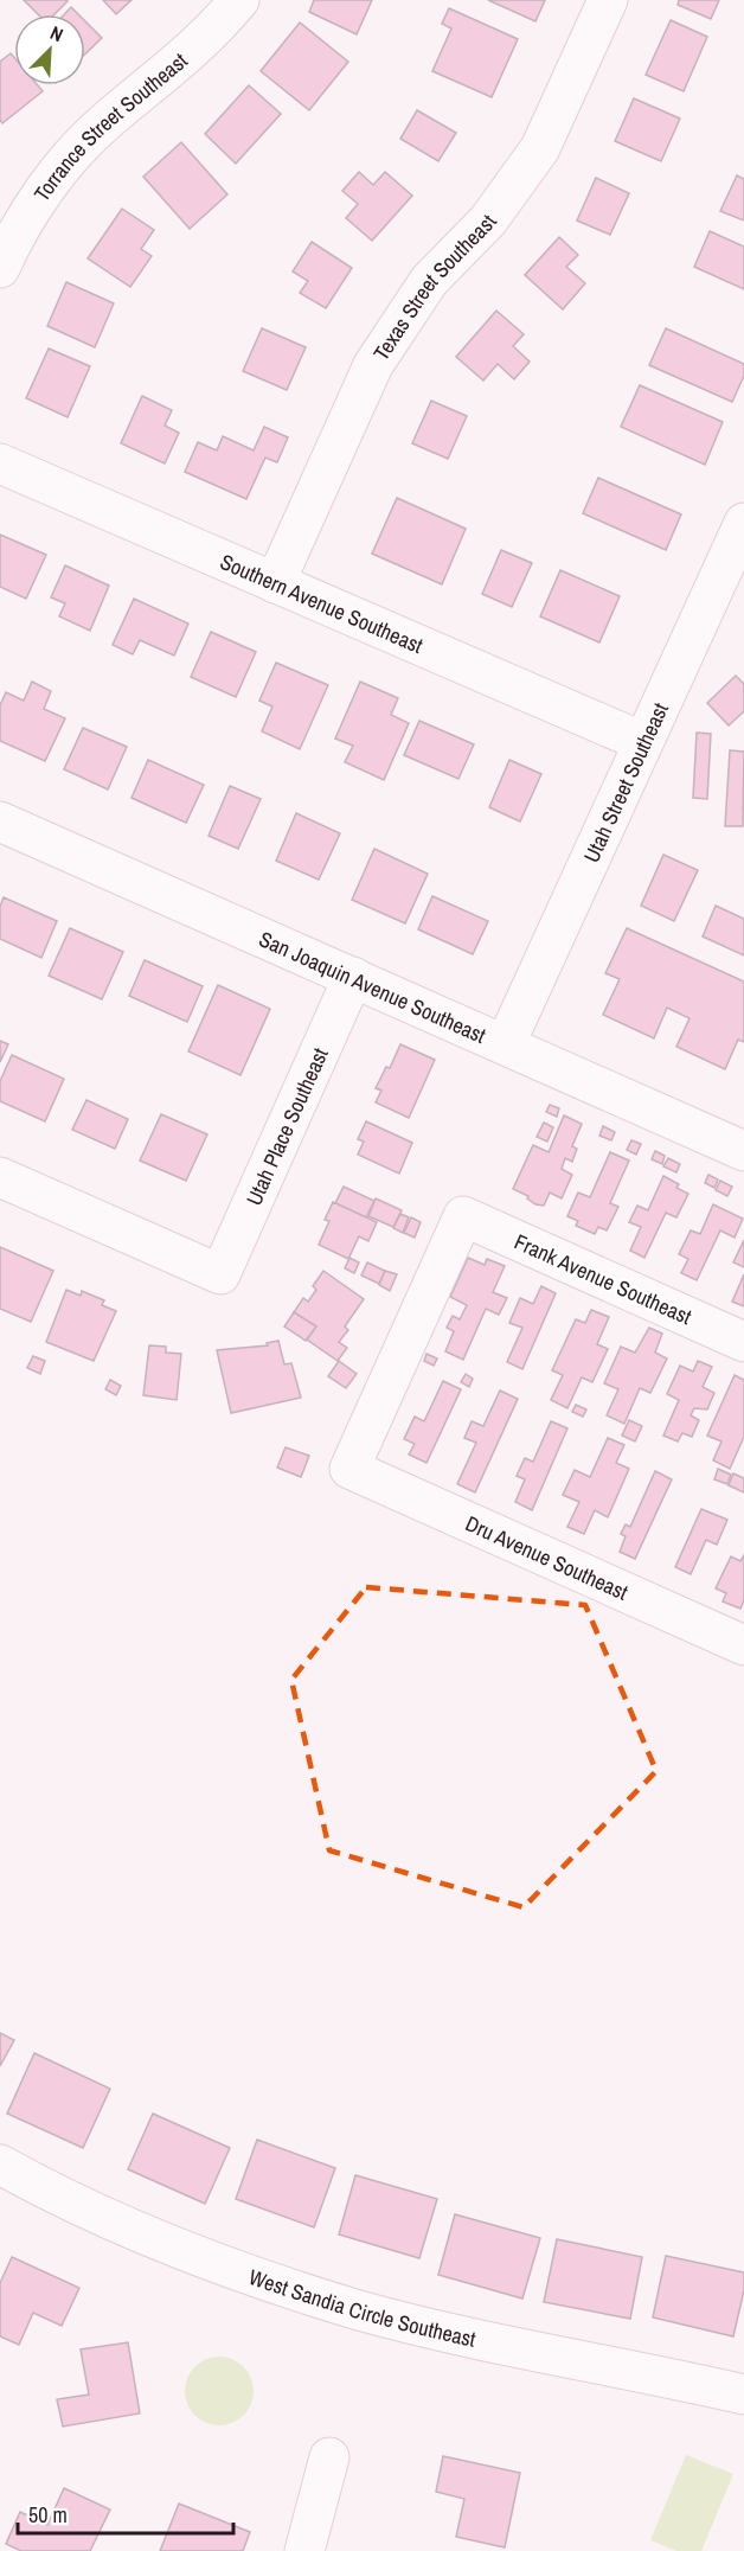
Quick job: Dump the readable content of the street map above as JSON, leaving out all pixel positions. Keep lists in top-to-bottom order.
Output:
{
  "streets": {
    "street": [
      "Torrance Street Southeast",
      "Texas Street Southeast",
      "Southern Avenue Southeast",
      "Utah Street Southeast",
      "San Joaquin Avenue Southeast",
      "Utah Place Southeast",
      "Frank Avenue Southeast",
      "Dru Avenue Southeast",
      "West Sandia Circle Southeast"
    ]
  },
  "crossings": [
    ["Texas Street Southeast", "Southern Avenue Southeast"],
    ["Southern Avenue Southeast", "Utah Street Southeast"],
    ["Utah Street Southeast", "San Joaquin Avenue Southeast"],
    ["San Joaquin Avenue Southeast", "Utah Place Southeast"],
    ["Frank Avenue Southeast", "Dru Avenue Southeast"]
  ],
  "scale_bar": "50 m",
  "north": "top right"
}
